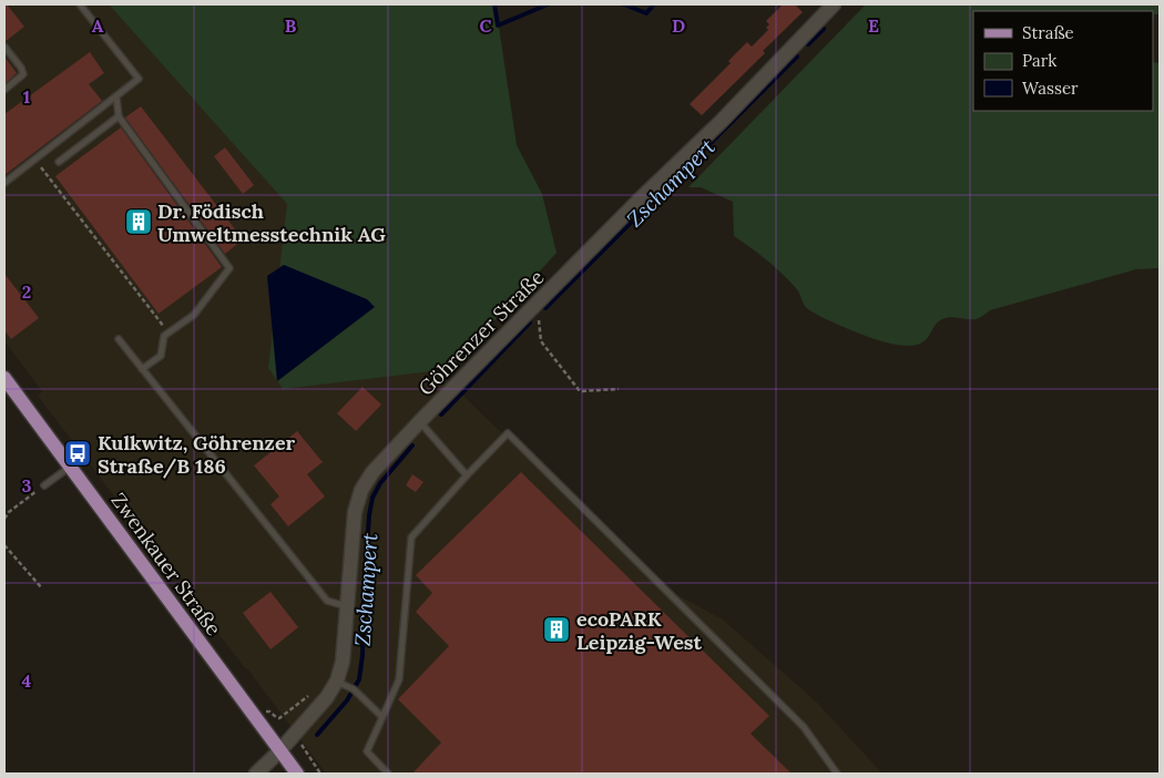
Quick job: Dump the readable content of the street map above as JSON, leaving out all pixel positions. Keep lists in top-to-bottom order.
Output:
{
  "streets": {
    "main road": ["Zwenkauer Straße"],
    "street": ["Göhrenzer Straße"]
  },
  "crossings": [
    ["Göhrenzer Straße", "Zwenkauer Straße"]
  ],
  "water": ["Zschampert"],
  "places": {
    "building": ["Dr. Födisch Umweltmesstechnik AG", "ecoPARK Leipzig-West"],
    "bus stop": ["Kulkwitz, Göhrenzer Straße/B 186"]
  },
  "legend": ["Straße", "Park", "Wasser"],
  "grid": {
    "columns": [
      "A",
      "B",
      "C",
      "D",
      "E"
    ],
    "rows": [
      "1",
      "2",
      "3",
      "4"
    ]
  }
}
